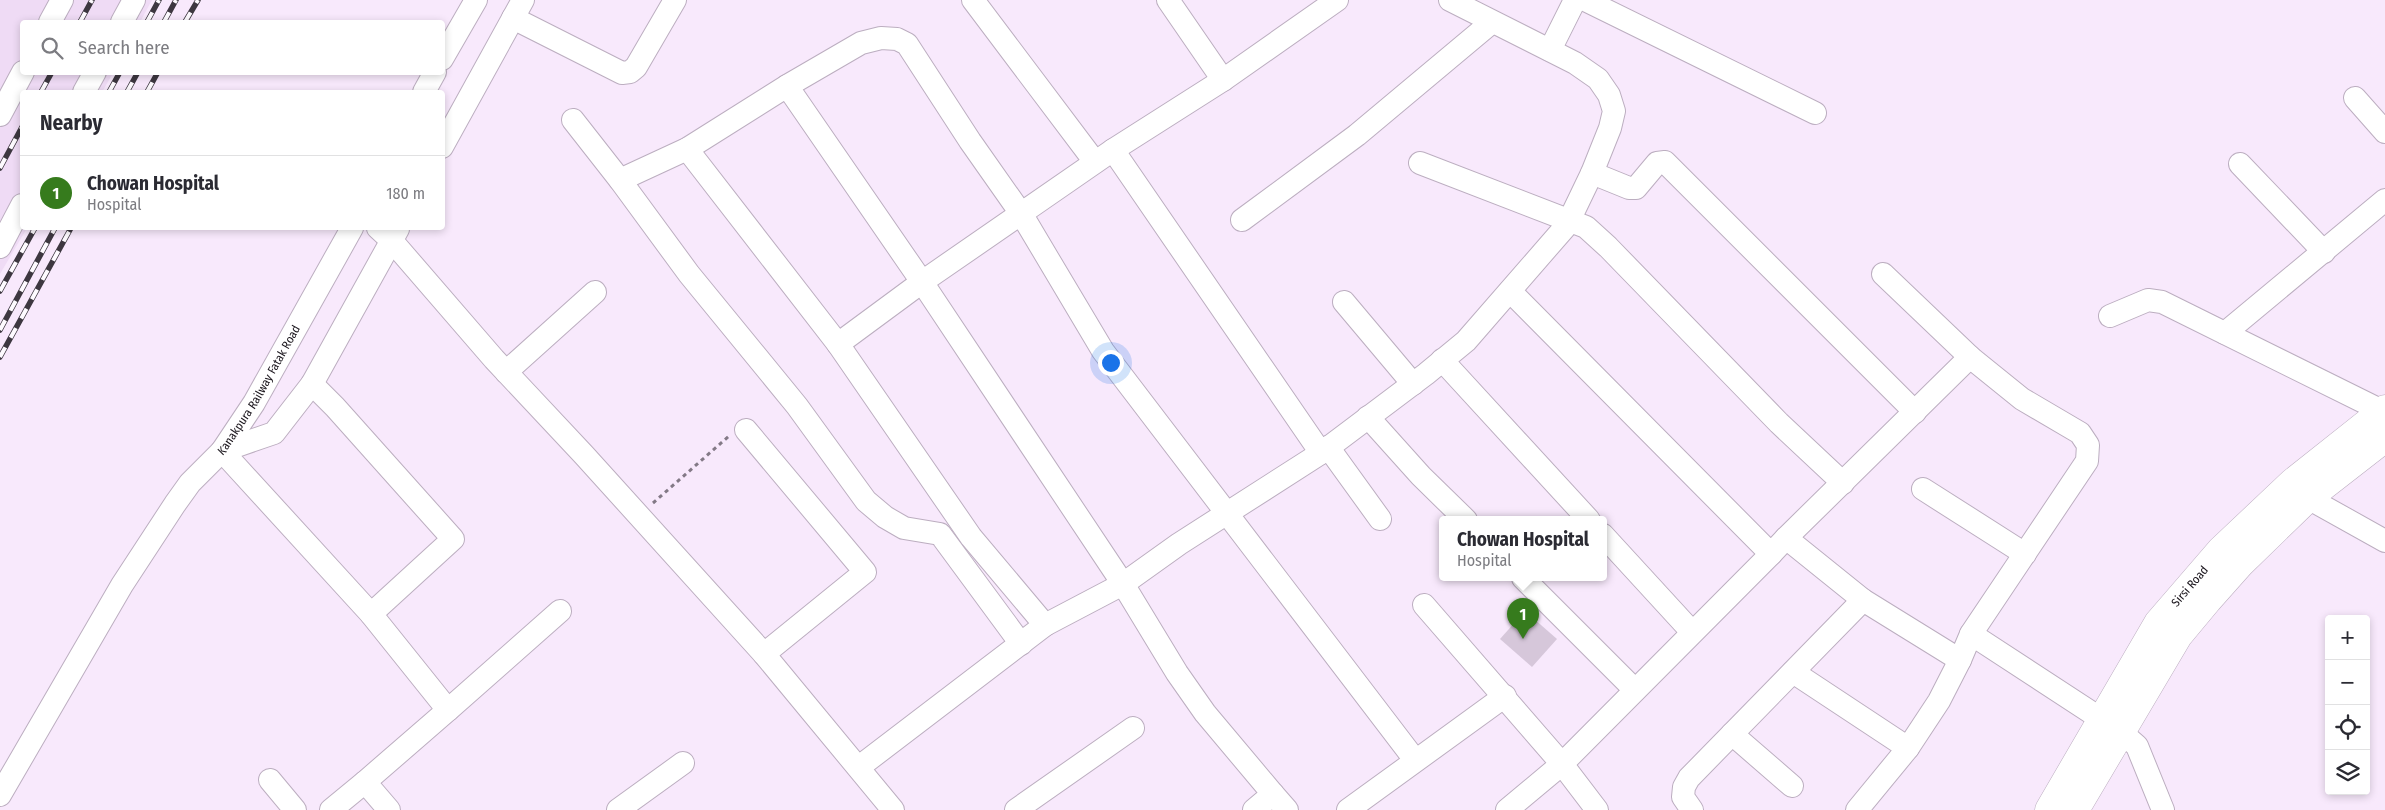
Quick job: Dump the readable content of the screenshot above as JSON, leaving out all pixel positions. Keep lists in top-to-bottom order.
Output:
{
  "streets": {
    "main road": ["Sirsi Road"],
    "street": ["Kanakpura Railway Fatak Road"]
  },
  "page": {
    "search": "Search here",
    "heading": "Nearby",
    "list": [
      {
        "mark": "1",
        "name": "Chowan Hospital",
        "note": "Hospital",
        "value": "180 m"
      }
    ],
    "popup": ["Chowan Hospital", "Hospital"],
    "pins": "1",
    "map_buttons": ["+", "−"]
  }
}
